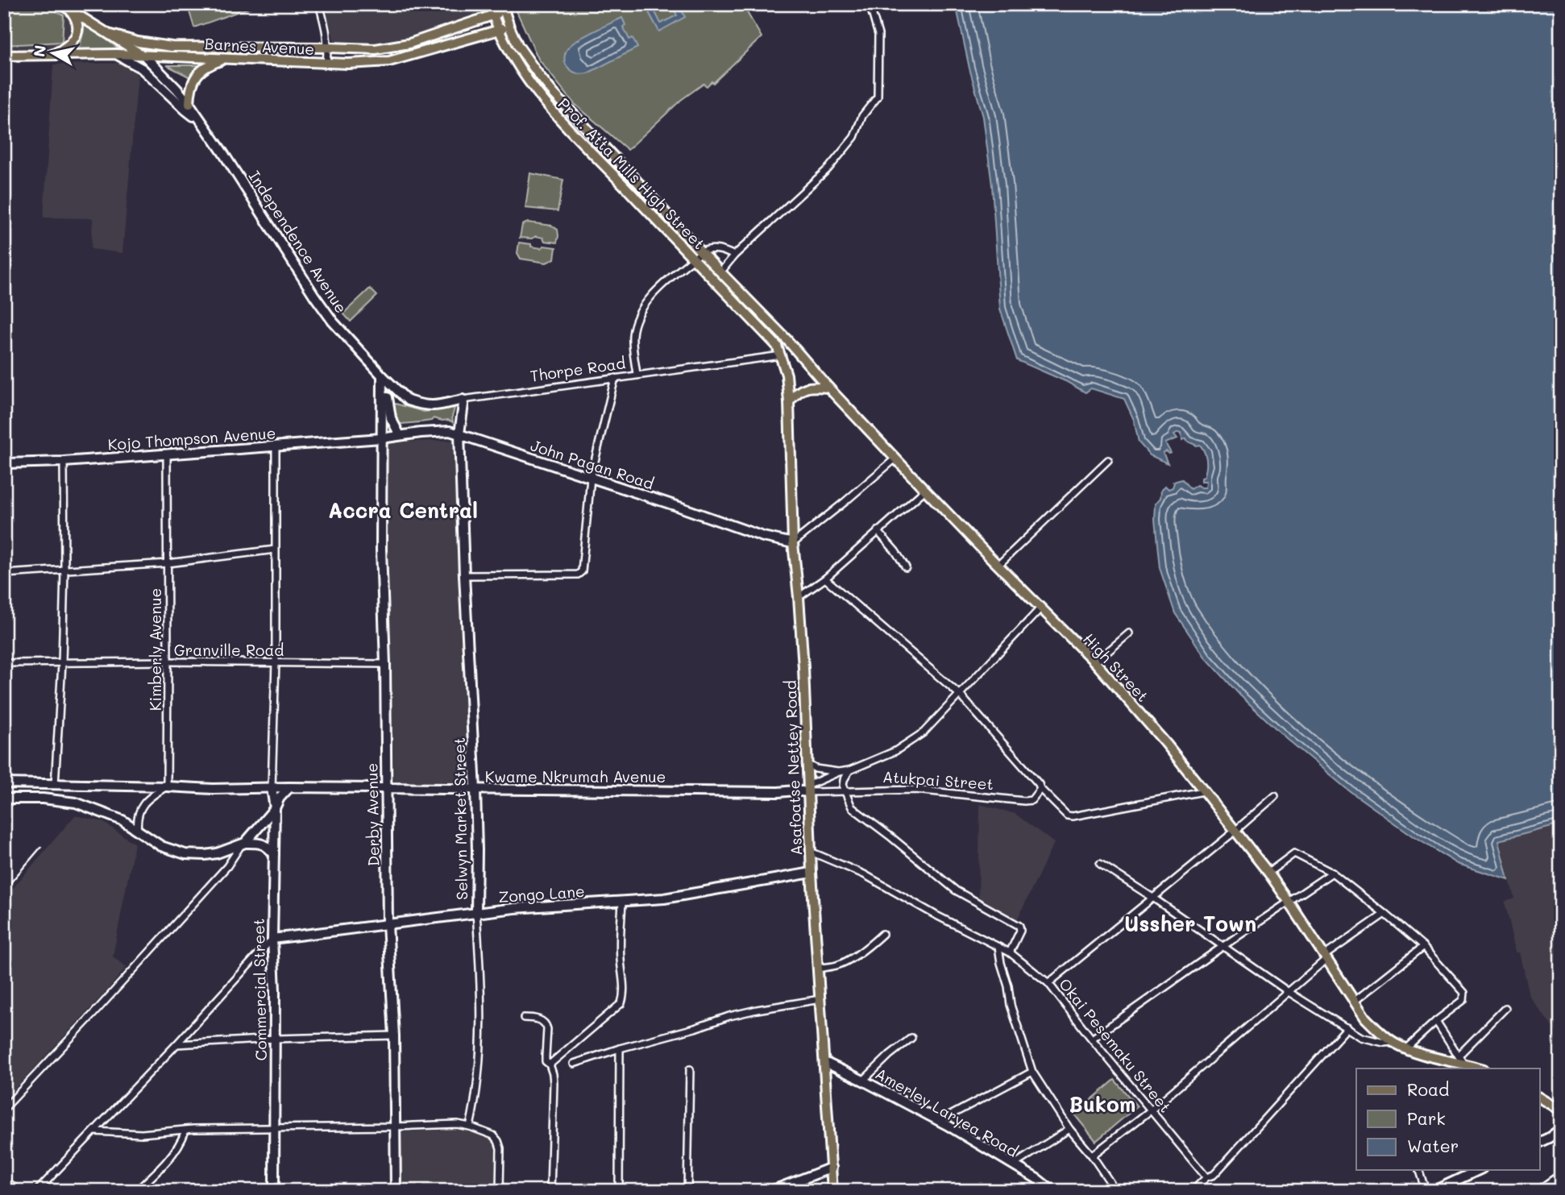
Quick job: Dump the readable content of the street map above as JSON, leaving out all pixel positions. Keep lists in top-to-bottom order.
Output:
{
  "streets": {
    "main road": [
      "Barnes Avenue",
      "Prof. Atta Mills High Street",
      "Independence Avenue",
      "Thorpe Road",
      "Kojo Thompson Avenue",
      "John Pagan Road",
      "High Street",
      "Asafoatse Nettey Road",
      "Kwame Nkrumah Avenue",
      "Derby Avenue",
      "Selwyn Market Street",
      "Zongo Lane",
      "Commercial Street",
      "Amerley Laryea Road"
    ],
    "street": [
      "Kimberly Avenue",
      "Granville Road",
      "Atukpai Street",
      "Okai Pesemaku Street"
    ]
  },
  "crossings": [
    ["Barnes Avenue", "Prof. Atta Mills High Street"],
    ["Prof. Atta Mills High Street", "High Street"],
    ["Prof. Atta Mills High Street", "Asafoatse Nettey Road"],
    ["Thorpe Road", "Asafoatse Nettey Road"],
    ["Thorpe Road", "Selwyn Market Street"],
    ["Kojo Thompson Avenue", "John Pagan Road"],
    ["Kojo Thompson Avenue", "Kimberly Avenue"],
    ["Kojo Thompson Avenue", "Derby Avenue"],
    ["John Pagan Road", "Asafoatse Nettey Road"],
    ["John Pagan Road", "Derby Avenue"],
    ["John Pagan Road", "Selwyn Market Street"],
    ["Kimberly Avenue", "Granville Road"],
    ["Kimberly Avenue", "Kwame Nkrumah Avenue"],
    ["Granville Road", "Derby Avenue"],
    ["Asafoatse Nettey Road", "Kwame Nkrumah Avenue"],
    ["Asafoatse Nettey Road", "Atukpai Street"],
    ["Asafoatse Nettey Road", "Zongo Lane"],
    ["Asafoatse Nettey Road", "Okai Pesemaku Street"],
    ["Asafoatse Nettey Road", "Amerley Laryea Road"],
    ["Kwame Nkrumah Avenue", "Atukpai Street"],
    ["Kwame Nkrumah Avenue", "Derby Avenue"],
    ["Kwame Nkrumah Avenue", "Selwyn Market Street"],
    ["Kwame Nkrumah Avenue", "Commercial Street"],
    ["Derby Avenue", "Zongo Lane"],
    ["Selwyn Market Street", "Zongo Lane"],
    ["Zongo Lane", "Commercial Street"]
  ],
  "districts": ["Accra Central", "Ussher Town", "Bukom"],
  "legend": ["Road", "Park", "Water"],
  "north": "left"
}
